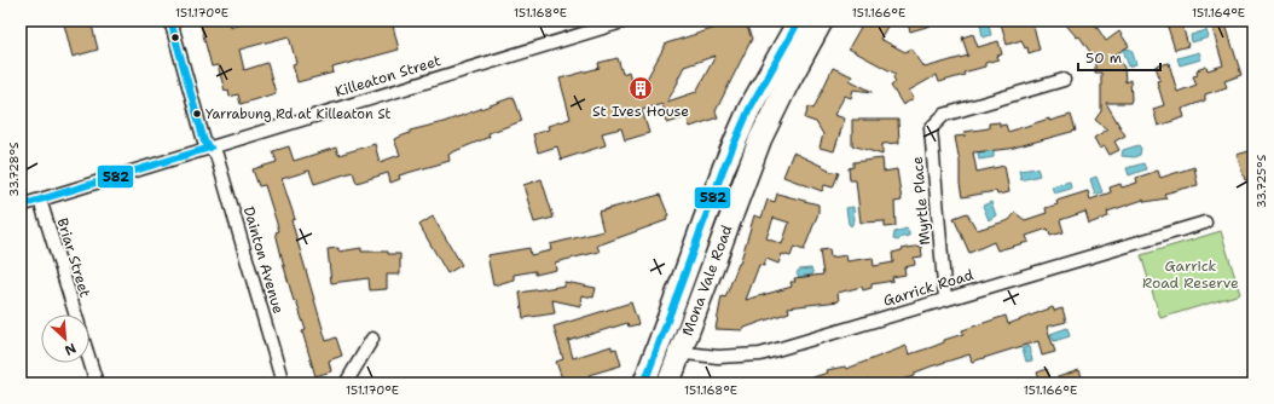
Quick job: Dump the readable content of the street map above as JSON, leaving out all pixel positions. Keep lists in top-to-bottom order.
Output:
{
  "streets": {
    "highway": ["Mona Vale Road"],
    "street": [
      "Killeaton Street",
      "Myrtle Place",
      "Briar Street",
      "Dainton Avenue",
      "Garrick Road"
    ]
  },
  "crossings": [
    ["Killeaton Street", "Briar Street"],
    ["Killeaton Street", "Dainton Avenue"],
    ["Myrtle Place", "Garrick Road"],
    ["Mona Vale Road", "Garrick Road"]
  ],
  "parks": ["Garrick Road Reserve"],
  "places": {
    "building": ["St Ives House"],
    "other": ["Yarrabung Rd at Killeaton St"]
  },
  "lines": ["transit line 582"],
  "scale_bar": "50 m",
  "north": "bottom right",
  "coordinates": [
    "151.170°E",
    "151.168°E",
    "151.166°E",
    "151.164°E",
    "33.728°S",
    "33.725°S"
  ]
}
